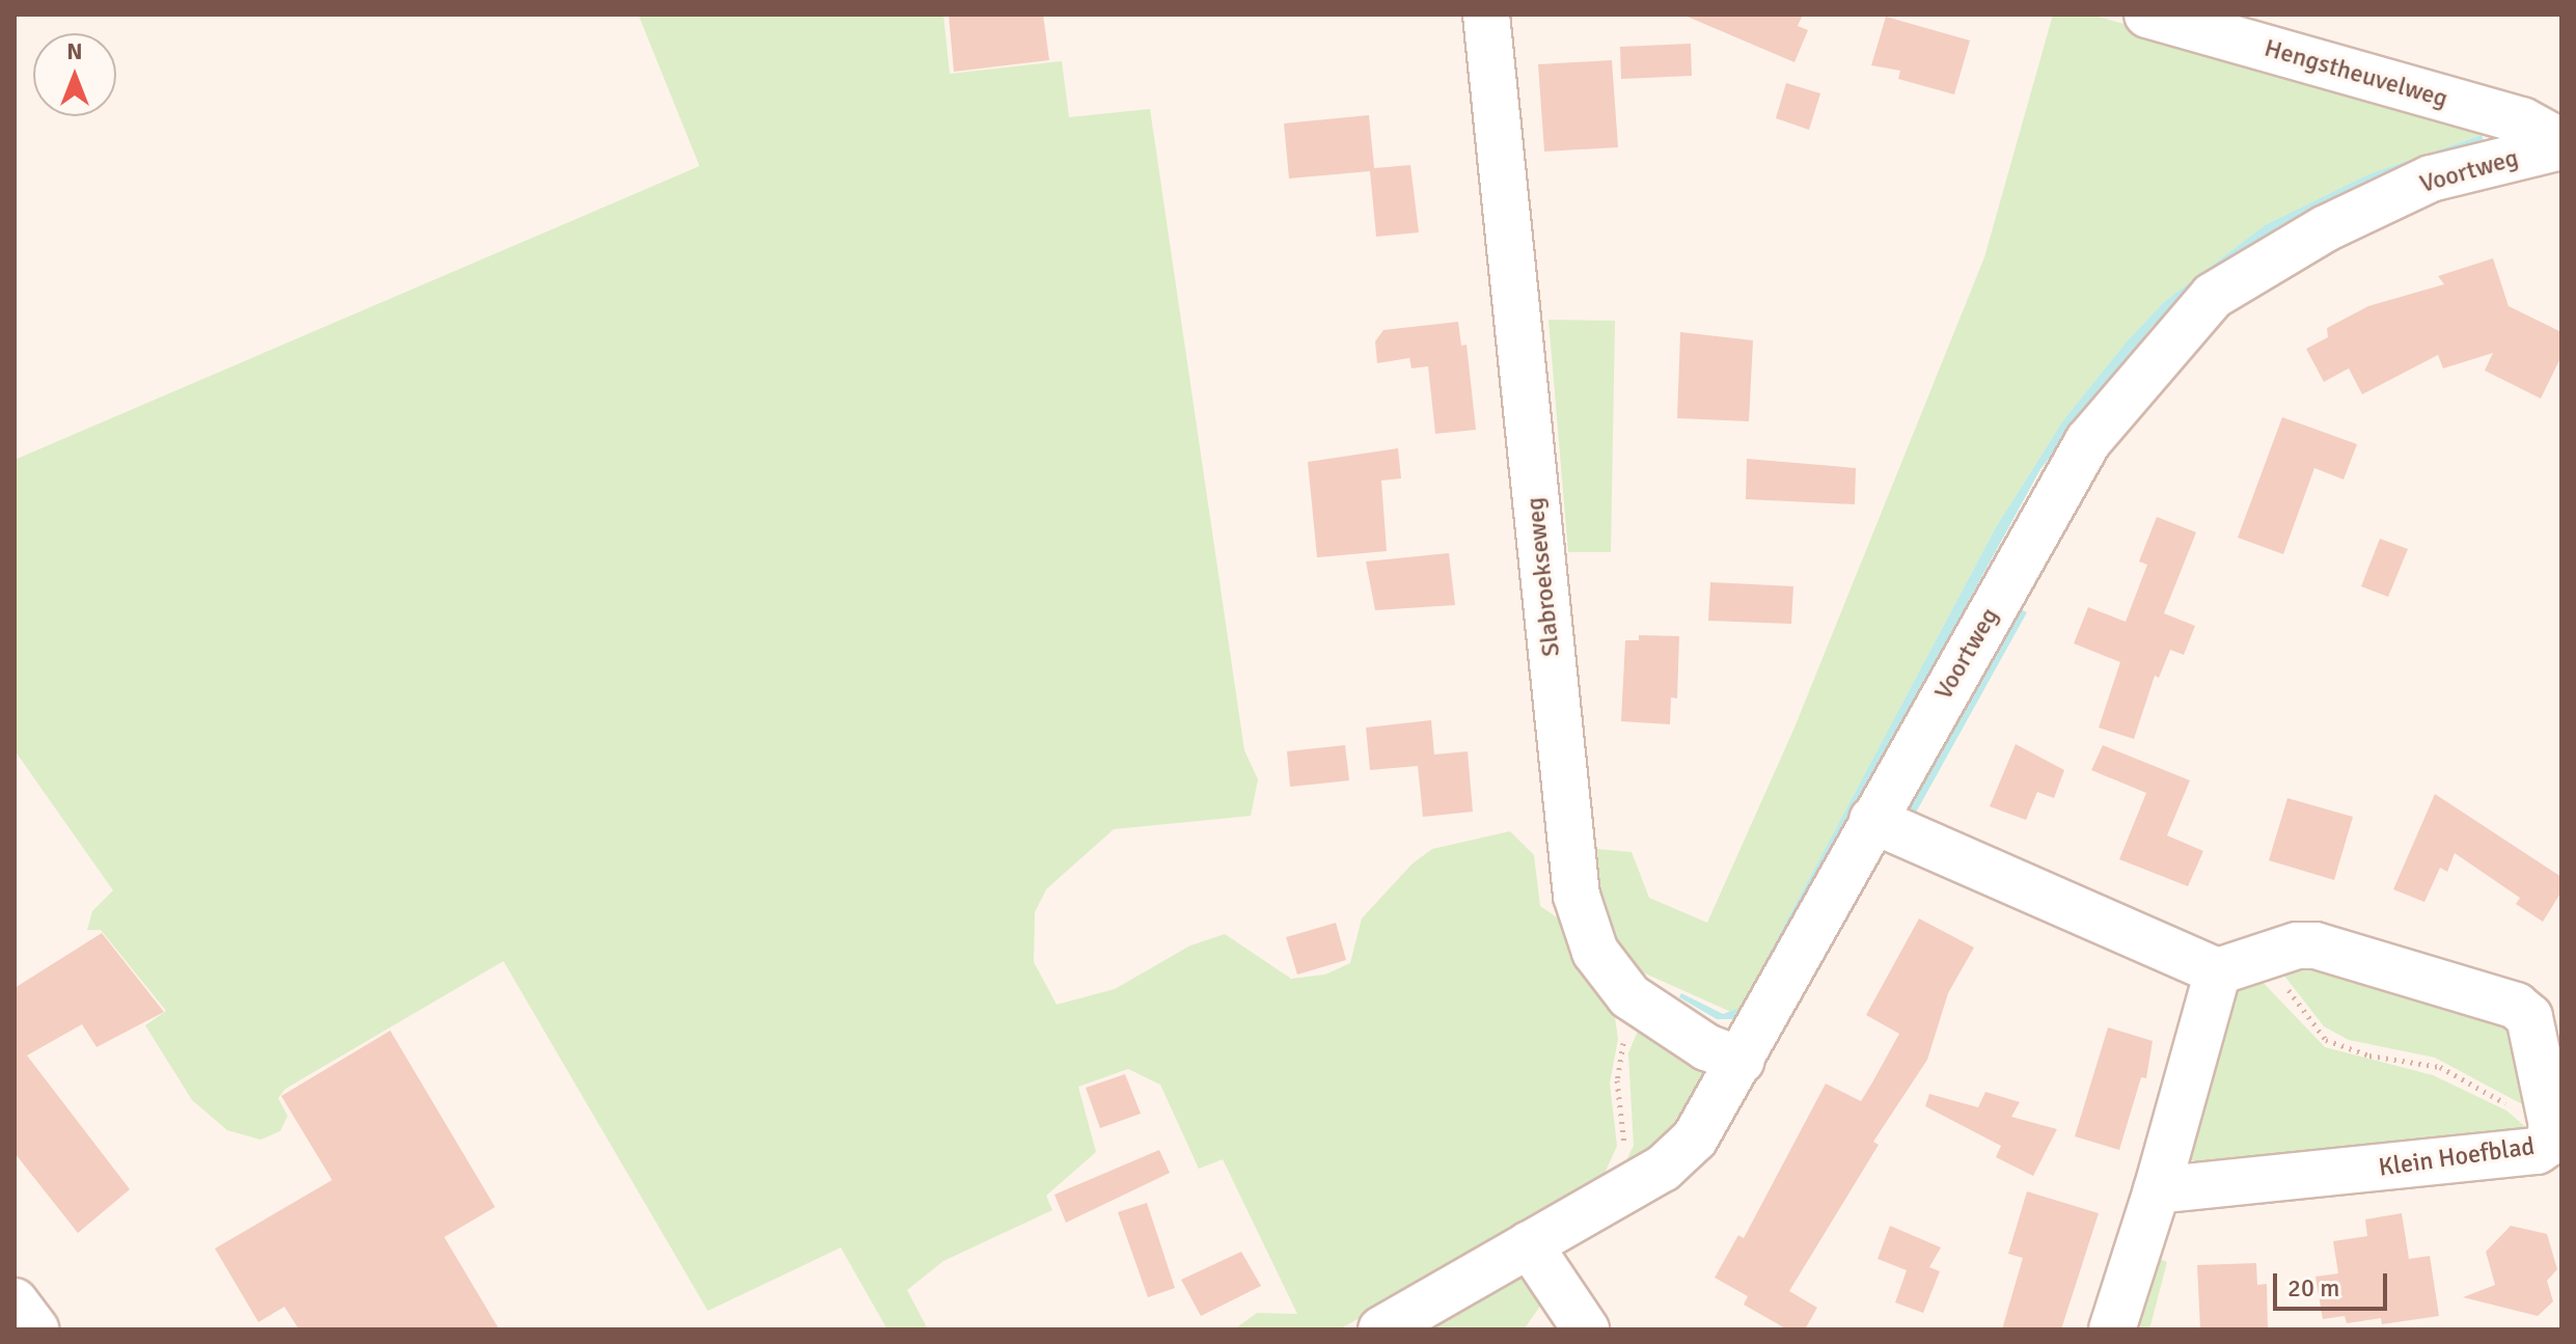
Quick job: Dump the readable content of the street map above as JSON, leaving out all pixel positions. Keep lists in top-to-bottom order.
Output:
{
  "streets": {
    "street": [
      "Hengstheuvelweg",
      "Voortweg",
      "Slabroekseweg",
      "Klein Hoefblad"
    ]
  },
  "crossings": [
    ["Hengstheuvelweg", "Voortweg"],
    ["Voortweg", "Slabroekseweg"]
  ],
  "scale_bar": "20 m",
  "north": "top"
}
